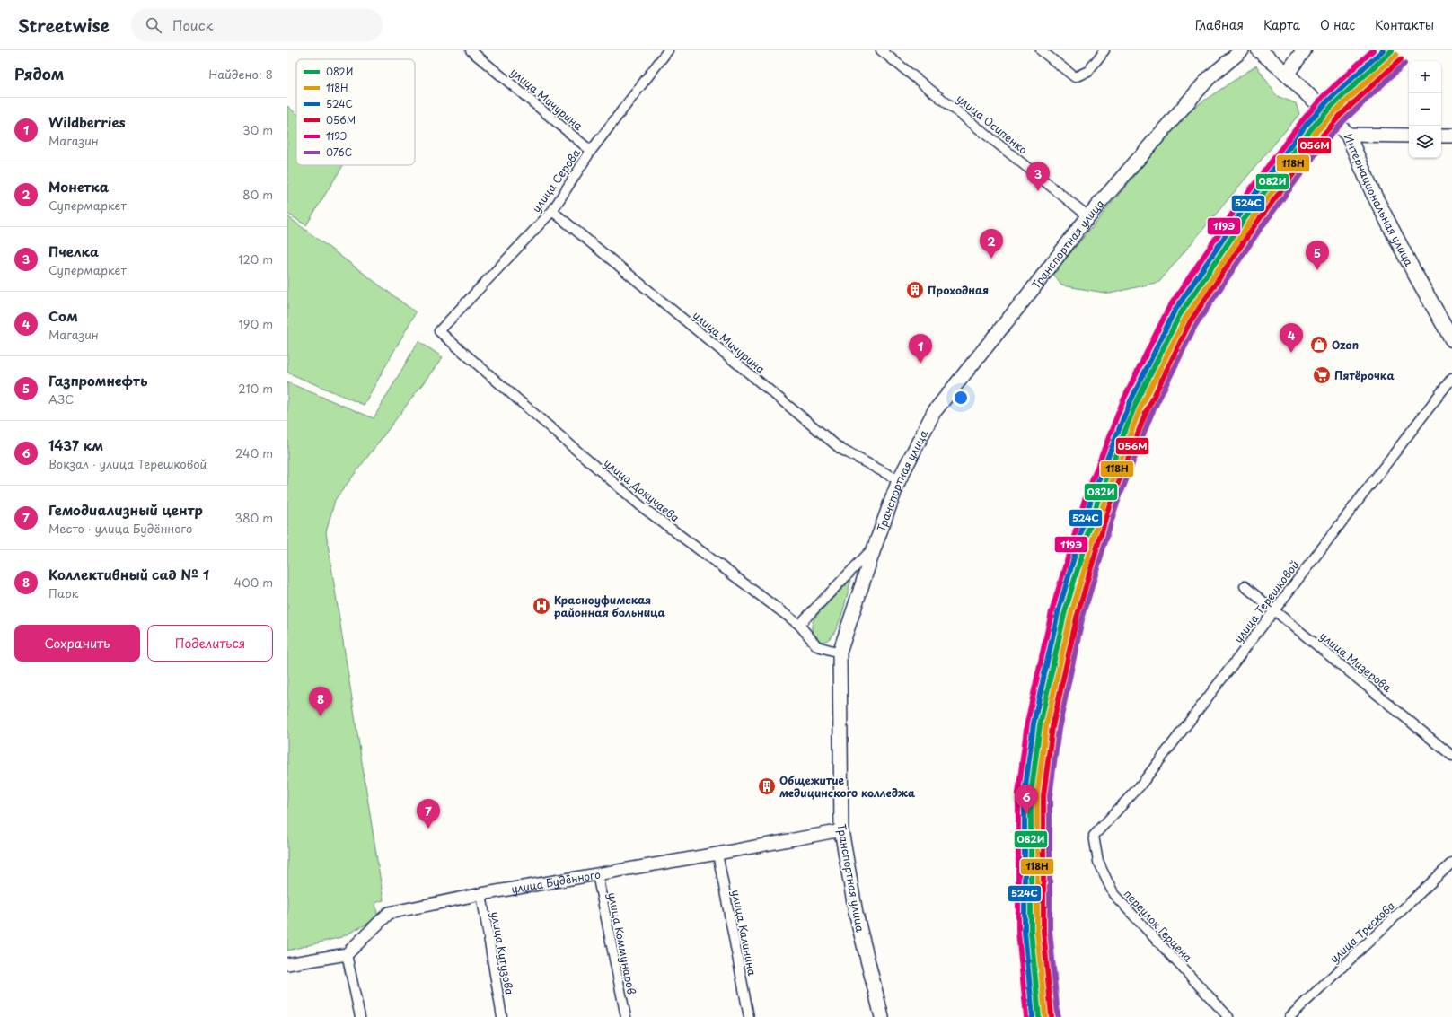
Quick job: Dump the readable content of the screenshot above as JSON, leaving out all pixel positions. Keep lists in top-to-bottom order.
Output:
{
  "streets": {
    "main road": ["Интернациональная улица", "Транспортная улица"],
    "street": [
      "улица Мичурина",
      "улица Осипенко",
      "улица Серова",
      "улица Докучаева",
      "улица Терешковой",
      "улица Мизерова",
      "улица Будённого",
      "переулок Герцена",
      "улица Трескова",
      "улица Калинина",
      "улица Коммунаров",
      "улица Кутузова"
    ]
  },
  "crossings": [
    ["улица Мичурина", "улица Серова"],
    ["улица Мичурина", "Транспортная улица"],
    ["улица Осипенко", "Транспортная улица"],
    ["улица Серова", "улица Докучаева"],
    ["Транспортная улица", "улица Докучаева"],
    ["Транспортная улица", "улица Будённого"],
    ["улица Терешковой", "улица Мизерова"],
    ["улица Терешковой", "переулок Герцена"],
    ["улица Будённого", "улица Калинина"],
    ["улица Будённого", "улица Коммунаров"],
    ["улица Будённого", "улица Кутузова"]
  ],
  "places": {
    "building": ["Проходная", "Общежитие медицинского колледжа"],
    "shop": ["Ozon"],
    "supermarket": ["Пятёрочка"],
    "hospital": ["Красноуфимская районная больница"]
  },
  "lines": [
    "transit line 082И",
    "transit line 524С",
    "transit line 119Э",
    "transit line 118Н",
    "transit line 056М",
    "transit line 076С"
  ],
  "legend": [
    "082И",
    "118Н",
    "524С",
    "056М",
    "119Э",
    "076С"
  ],
  "page": {
    "header": "Streetwise",
    "search": "Поиск",
    "nav": [
      "Главная",
      "Карта",
      "О нас",
      "Контакты"
    ],
    "heading": ["Рядом", "Найдено: 8"],
    "map_buttons": ["+", "−"],
    "list": [
      {
        "mark": "1",
        "name": "Wildberries",
        "note": "Магазин",
        "value": "30 m"
      },
      {
        "mark": "2",
        "name": "Монетка",
        "note": "Супермаркет",
        "value": "80 m"
      },
      {
        "mark": "3",
        "name": "Пчелка",
        "note": "Супермаркет",
        "value": "120 m"
      },
      {
        "mark": "4",
        "name": "Сом",
        "note": "Магазин",
        "value": "190 m"
      },
      {
        "mark": "5",
        "name": "Газпромнефть",
        "note": "АЗС",
        "value": "210 m"
      },
      {
        "mark": "6",
        "name": "1437 км",
        "note": "Вокзал · улица Терешковой",
        "value": "240 m"
      },
      {
        "mark": "7",
        "name": "Гемодиализный центр",
        "note": "Место · улица Будённого",
        "value": "380 m"
      },
      {
        "mark": "8",
        "name": "Коллективный сад № 1",
        "note": "Парк",
        "value": "400 m"
      }
    ],
    "pins": [
      "3",
      "2",
      "5",
      "4",
      "1",
      "8",
      "6",
      "7"
    ],
    "buttons": ["Сохранить", "Поделиться"]
  }
}
